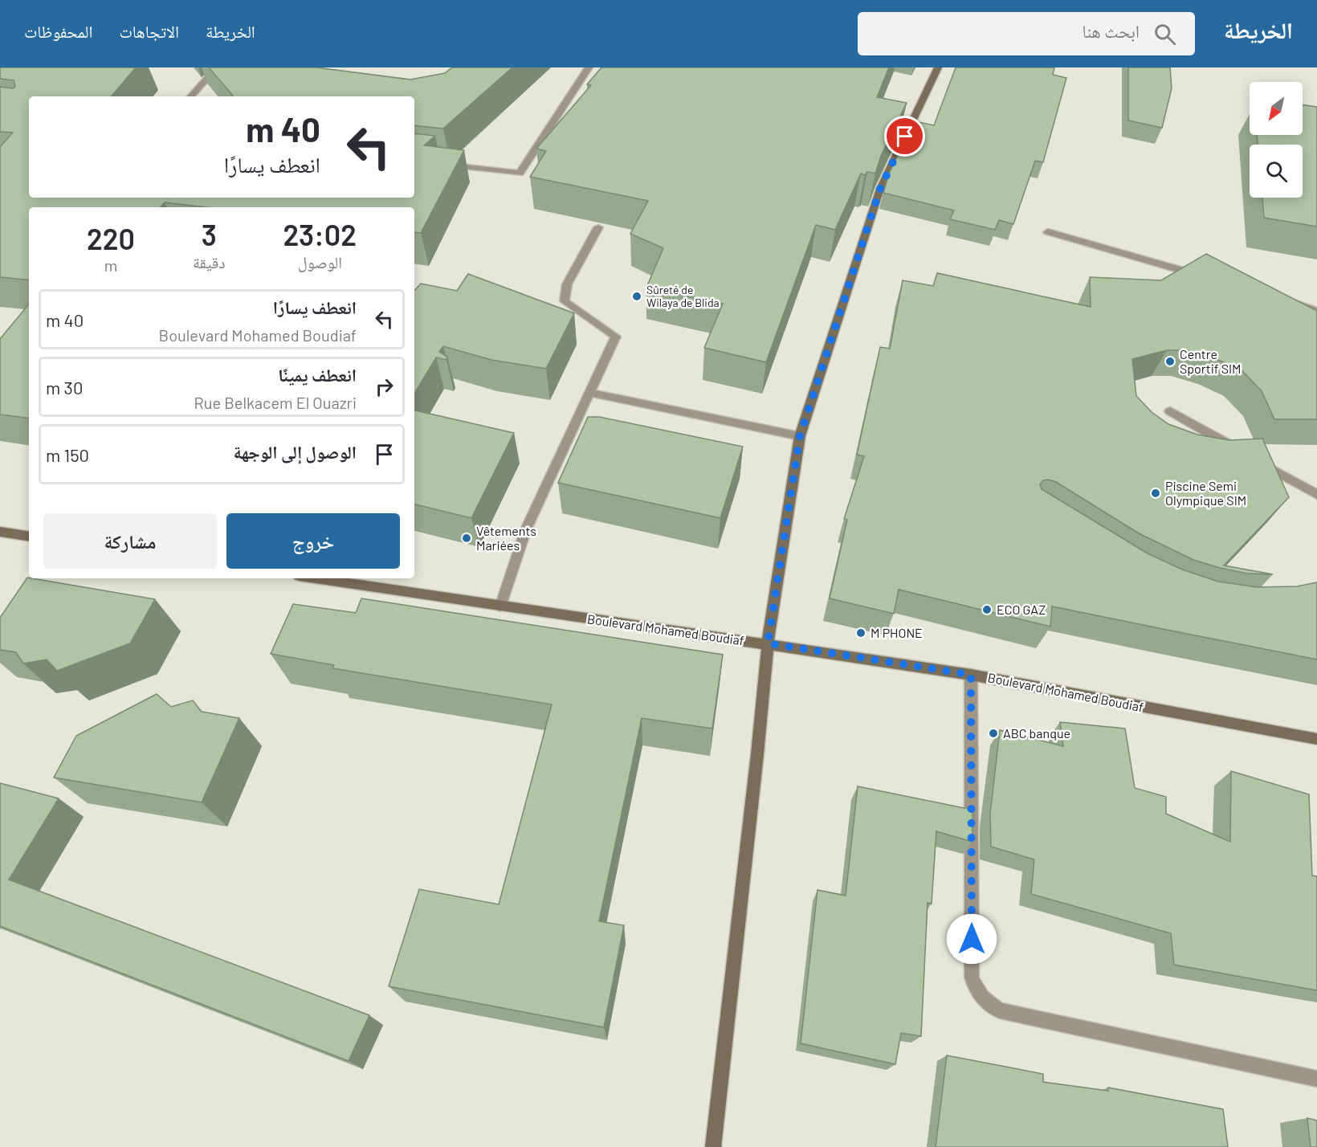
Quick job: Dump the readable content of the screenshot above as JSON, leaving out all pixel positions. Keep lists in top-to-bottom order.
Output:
{
  "streets": {
    "street": ["Boulevard Mohamed Boudiaf"]
  },
  "places": [
    "Sûreté de Wilaya de Blida",
    "Centre Sportif SIM",
    "Piscine Semi Olympique SIM",
    "Vêtements Mariées",
    "ECO GAZ",
    "M PHONE",
    "ABC banque"
  ],
  "north": "bottom left",
  "page": {
    "header": "الخريطة",
    "search": "ابحث هنا",
    "nav": ["الخريطة", "الاتجاهات", "المحفوظات"],
    "turn": ["40 m", "انعطف يسارًا"],
    "eta": [
      "23:02",
      "الوصول",
      "3",
      "دقيقة",
      "220",
      "m"
    ],
    "list": [
      {
        "name": "انعطف يسارًا",
        "note": "Boulevard Mohamed Boudiaf",
        "value": "40 m"
      },
      {
        "name": "انعطف يمينًا",
        "note": "Rue Belkacem El Ouazri",
        "value": "30 m"
      },
      {
        "name": "الوصول إلى الوجهة",
        "value": "150 m"
      }
    ],
    "buttons": ["خروج", "مشاركة"]
  }
}
